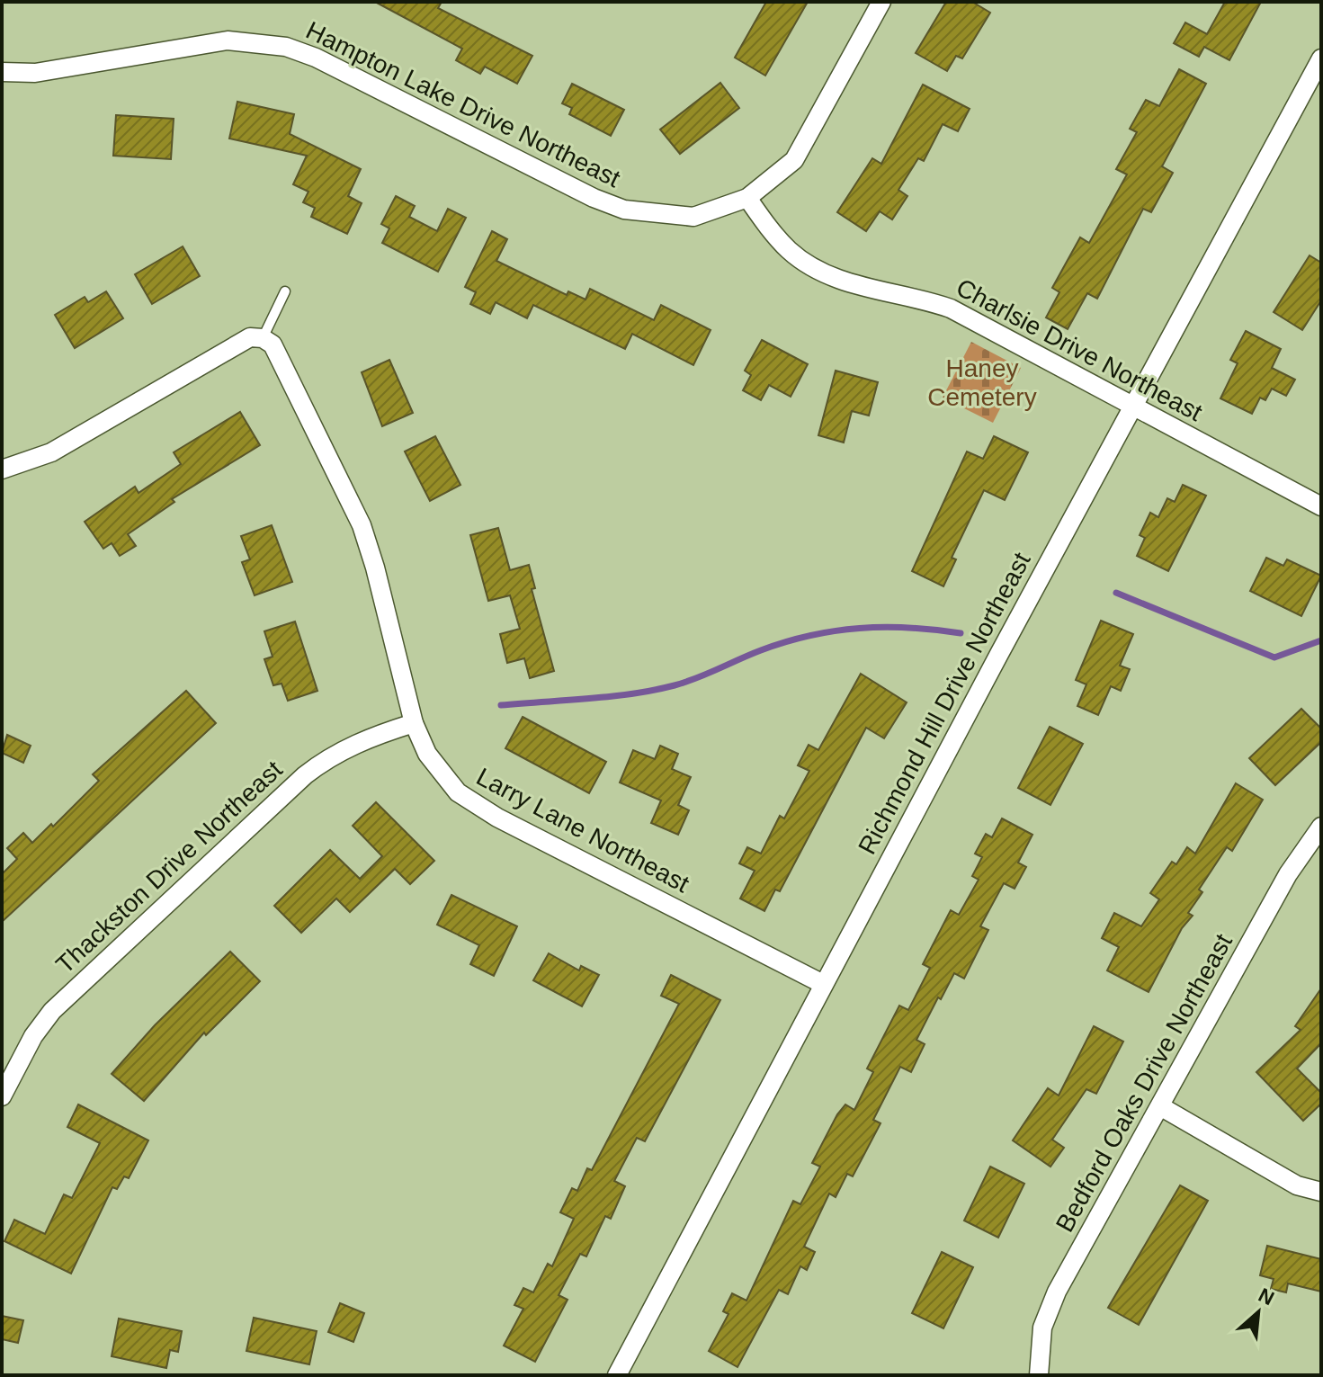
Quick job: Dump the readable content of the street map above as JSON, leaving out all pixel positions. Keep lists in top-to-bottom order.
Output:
{
  "streets": {
    "street": [
      "Hampton Lake Drive Northeast",
      "Charlsie Drive Northeast",
      "Richmond Hill Drive Northeast",
      "Larry Lane Northeast",
      "Thackston Drive Northeast",
      "Bedford Oaks Drive Northeast"
    ]
  },
  "crossings": [
    ["Hampton Lake Drive Northeast", "Charlsie Drive Northeast"],
    ["Charlsie Drive Northeast", "Richmond Hill Drive Northeast"],
    ["Richmond Hill Drive Northeast", "Larry Lane Northeast"],
    ["Larry Lane Northeast", "Thackston Drive Northeast"]
  ],
  "parks": ["Haney Cemetery"],
  "north": "top right"
}
